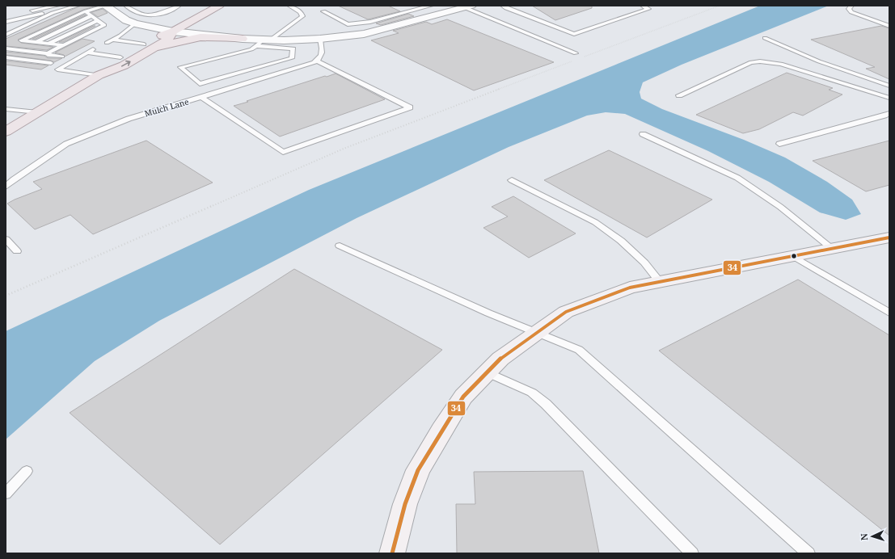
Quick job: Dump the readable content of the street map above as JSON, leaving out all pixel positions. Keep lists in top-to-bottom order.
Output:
{
  "streets": {
    "lane": ["Mulch Lane"]
  },
  "lines": ["transit line 34"],
  "north": "left"
}
